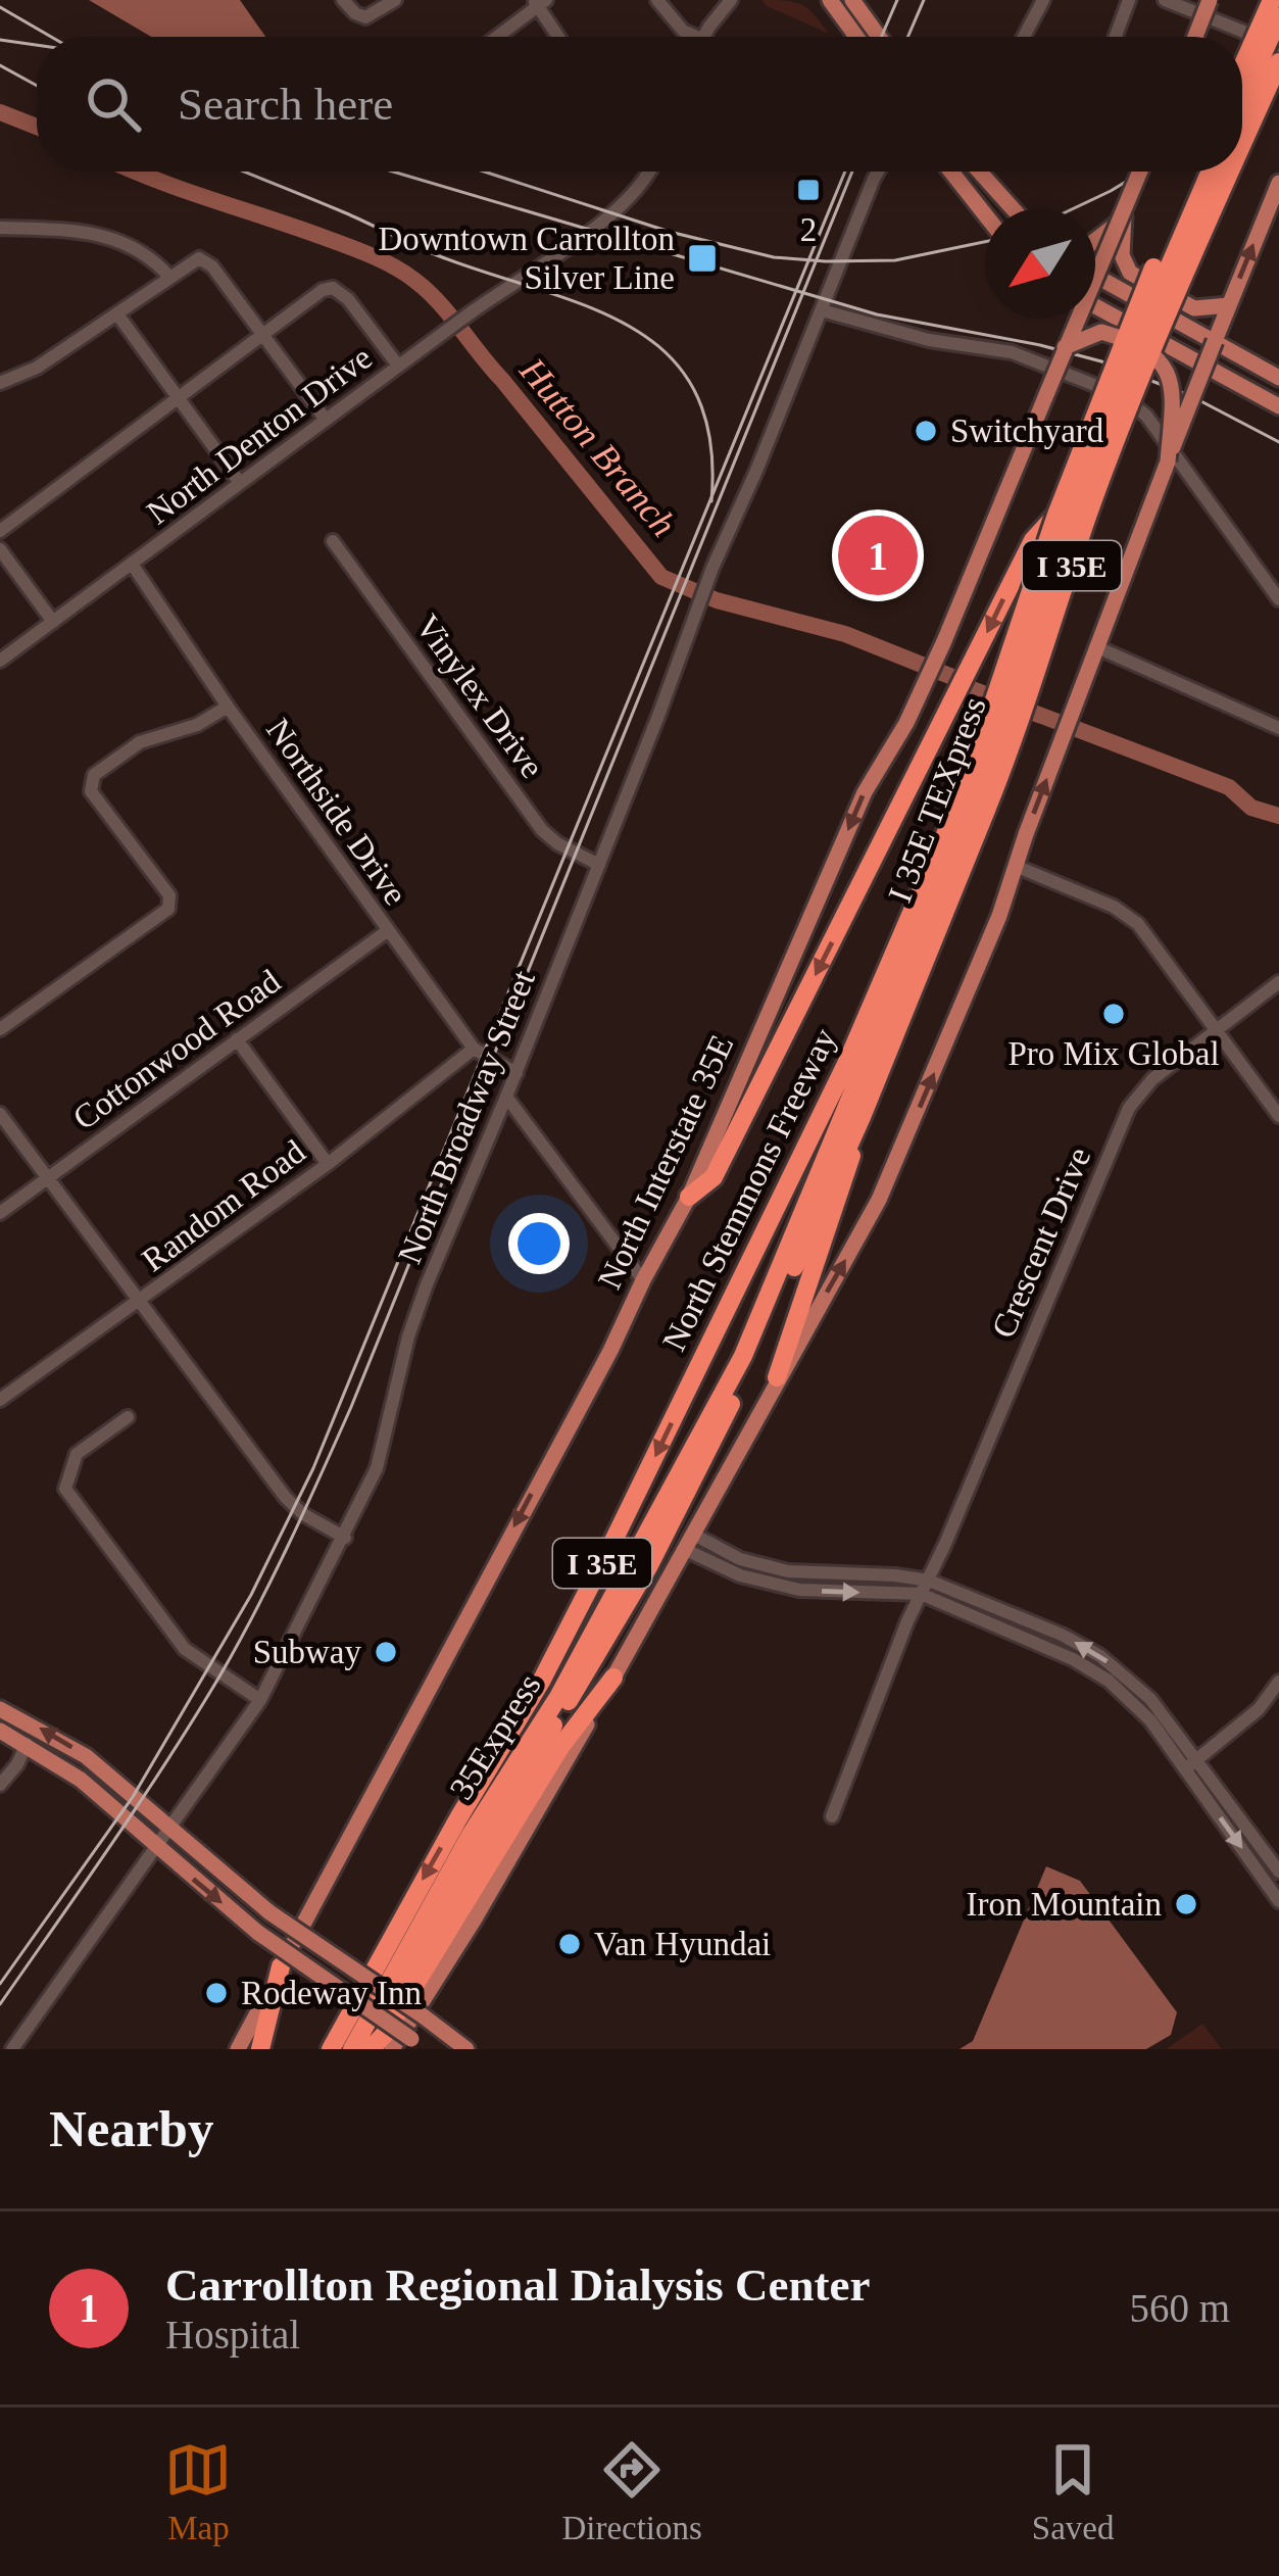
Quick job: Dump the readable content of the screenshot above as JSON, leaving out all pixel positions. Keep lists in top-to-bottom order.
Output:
{
  "streets": {
    "highway": [
      "I 35E",
      "I 35E TEXpress",
      "North Stemmons Freeway",
      "35Express"
    ],
    "main road": ["North Interstate 35E"],
    "street": [
      "North Denton Drive",
      "Vinylex Drive",
      "Northside Drive",
      "Cottonwood Road",
      "North Broadway Street",
      "Random Road",
      "Crescent Drive"
    ]
  },
  "crossings": [
    ["North Denton Drive", "Northside Drive"],
    ["Vinylex Drive", "North Broadway Street"],
    ["I 35E TEXpress", "North Stemmons Freeway"],
    ["I 35E TEXpress", "35Express"],
    ["Northside Drive", "Cottonwood Road"],
    ["Northside Drive", "North Broadway Street"],
    ["Northside Drive", "Random Road"]
  ],
  "one_way": ["North Interstate 35E"],
  "water": ["Hutton Branch"],
  "places": {
    "transit": ["2", "Downtown Carrollton Silver Line"],
    "other": [
      "Switchyard",
      "Pro Mix Global",
      "Subway",
      "Iron Mountain",
      "Van Hyundai",
      "Rodeway Inn"
    ]
  },
  "north": "bottom left",
  "page": {
    "search": "Search here",
    "pins": "1",
    "heading": "Nearby",
    "list": [
      {
        "mark": "1",
        "name": "Carrollton Regional Dialysis Center",
        "note": "Hospital",
        "value": "560 m"
      }
    ],
    "nav": ["Map", "Directions", "Saved"]
  }
}
